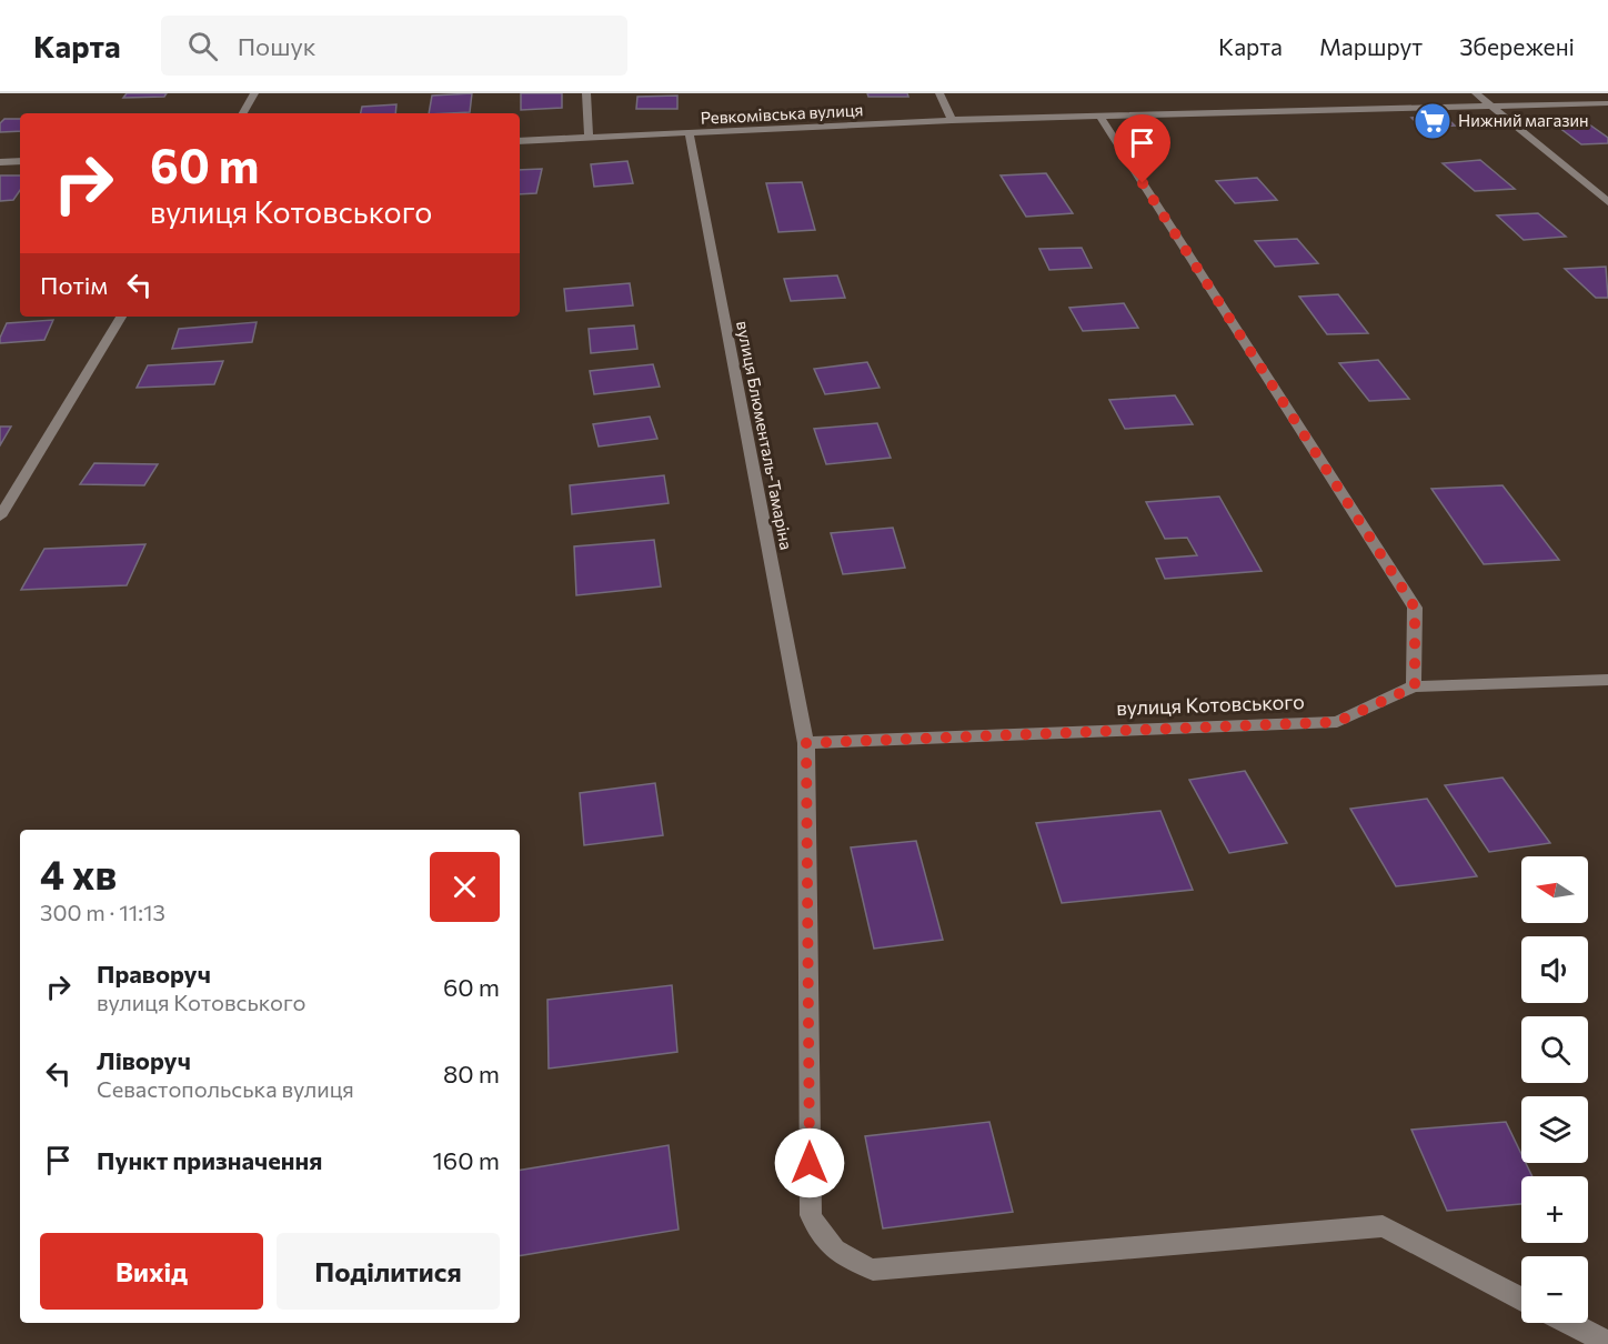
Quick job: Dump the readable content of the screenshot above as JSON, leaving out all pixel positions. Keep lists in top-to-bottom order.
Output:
{
  "streets": {
    "street": ["Ревкомівська вулиця", "вулиця Блюменталь-Тамаріна", "вулиця Котовського"]
  },
  "crossings": [
    ["Ревкомівська вулиця", "вулиця Блюменталь-Тамаріна"],
    ["вулиця Блюменталь-Тамаріна", "вулиця Котовського"]
  ],
  "places": {
    "supermarket": ["Нижний магазин"]
  },
  "north": "left",
  "page": {
    "header": "Карта",
    "search": "Пошук",
    "nav": ["Карта", "Маршрут", "Збережені"],
    "turn": ["60 m", "вулиця Котовського"],
    "then": "Потім",
    "heading": ["4 хв", "300 m · 11:13"],
    "map_buttons": ["+", "−"],
    "list": [
      {
        "name": "Праворуч",
        "note": "вулиця Котовського",
        "value": "60 m"
      },
      {
        "name": "Ліворуч",
        "note": "Севастопольська вулиця",
        "value": "80 m"
      },
      {
        "name": "Пункт призначення",
        "value": "160 m"
      }
    ],
    "buttons": ["Вихід", "Поділитися"]
  }
}
